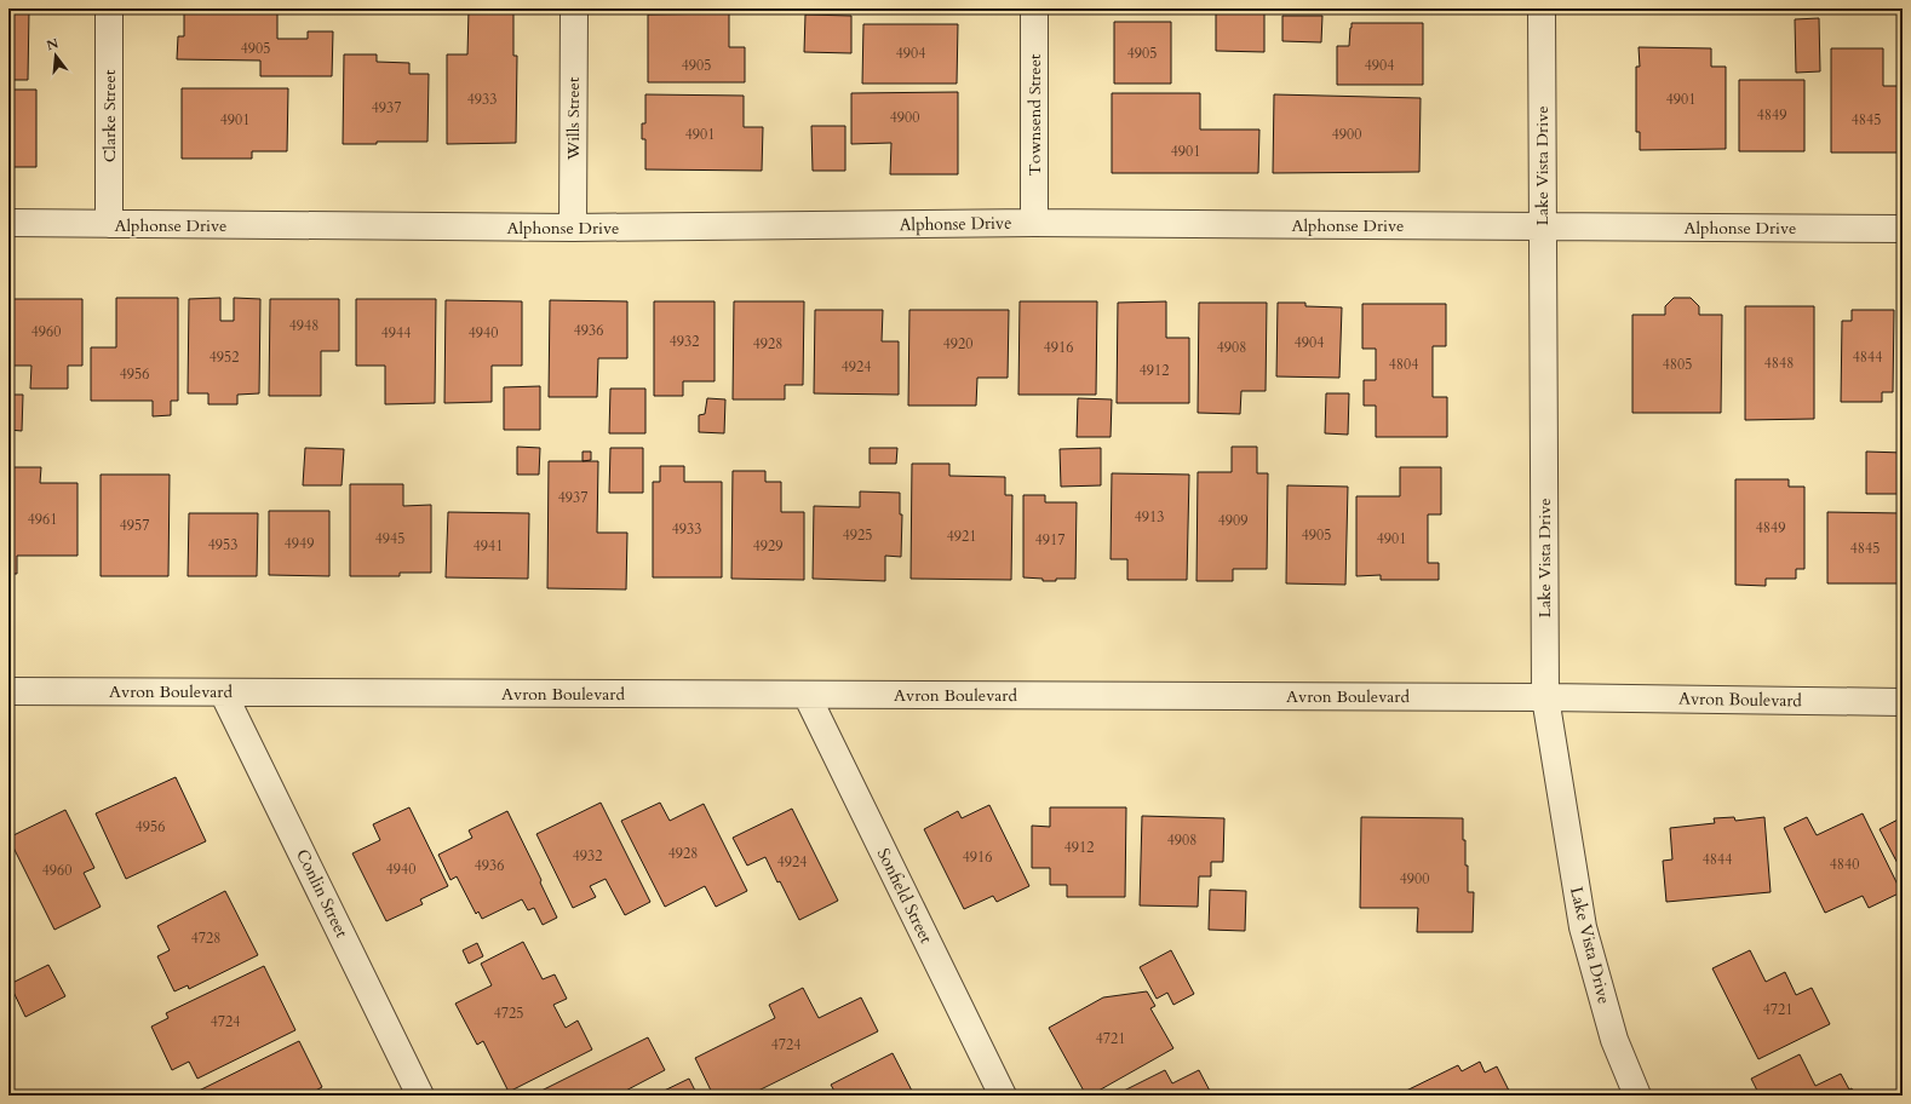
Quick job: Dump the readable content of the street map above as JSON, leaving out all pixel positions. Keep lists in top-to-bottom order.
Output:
{
  "streets": {
    "street": [
      "Townsend Street",
      "Clarke Street",
      "Wills Street",
      "Lake Vista Drive",
      "Alphonse Drive",
      "Avron Boulevard",
      "Conlin Street",
      "Sonfield Street"
    ]
  },
  "crossings": [
    ["Townsend Street", "Alphonse Drive"],
    ["Clarke Street", "Alphonse Drive"],
    ["Wills Street", "Alphonse Drive"],
    ["Lake Vista Drive", "Alphonse Drive"],
    ["Lake Vista Drive", "Avron Boulevard"],
    ["Avron Boulevard", "Conlin Street"],
    ["Avron Boulevard", "Sonfield Street"]
  ],
  "house_numbers": [
    "4905",
    "4904",
    "4905",
    "4905",
    "4904",
    "4933",
    "4901",
    "4937",
    "4849",
    "4900",
    "4901",
    "4845",
    "4901",
    "4900",
    "4901",
    "4948",
    "4936",
    "4960",
    "4944",
    "4940",
    "4932",
    "4904",
    "4928",
    "4920",
    "4916",
    "4908",
    "4952",
    "4844",
    "4848",
    "4804",
    "4805",
    "4924",
    "4912",
    "4956",
    "4937",
    "4913",
    "4961",
    "4909",
    "4957",
    "4849",
    "4933",
    "4925",
    "4905",
    "4921",
    "4945",
    "4901",
    "4917",
    "4949",
    "4953",
    "4941",
    "4929",
    "4845",
    "4956",
    "4908",
    "4912",
    "4928",
    "4932",
    "4916",
    "4844",
    "4924",
    "4840",
    "4936",
    "4940",
    "4960",
    "4900",
    "4728",
    "4721",
    "4725",
    "4724",
    "4721",
    "4724"
  ],
  "north": "top"
}
